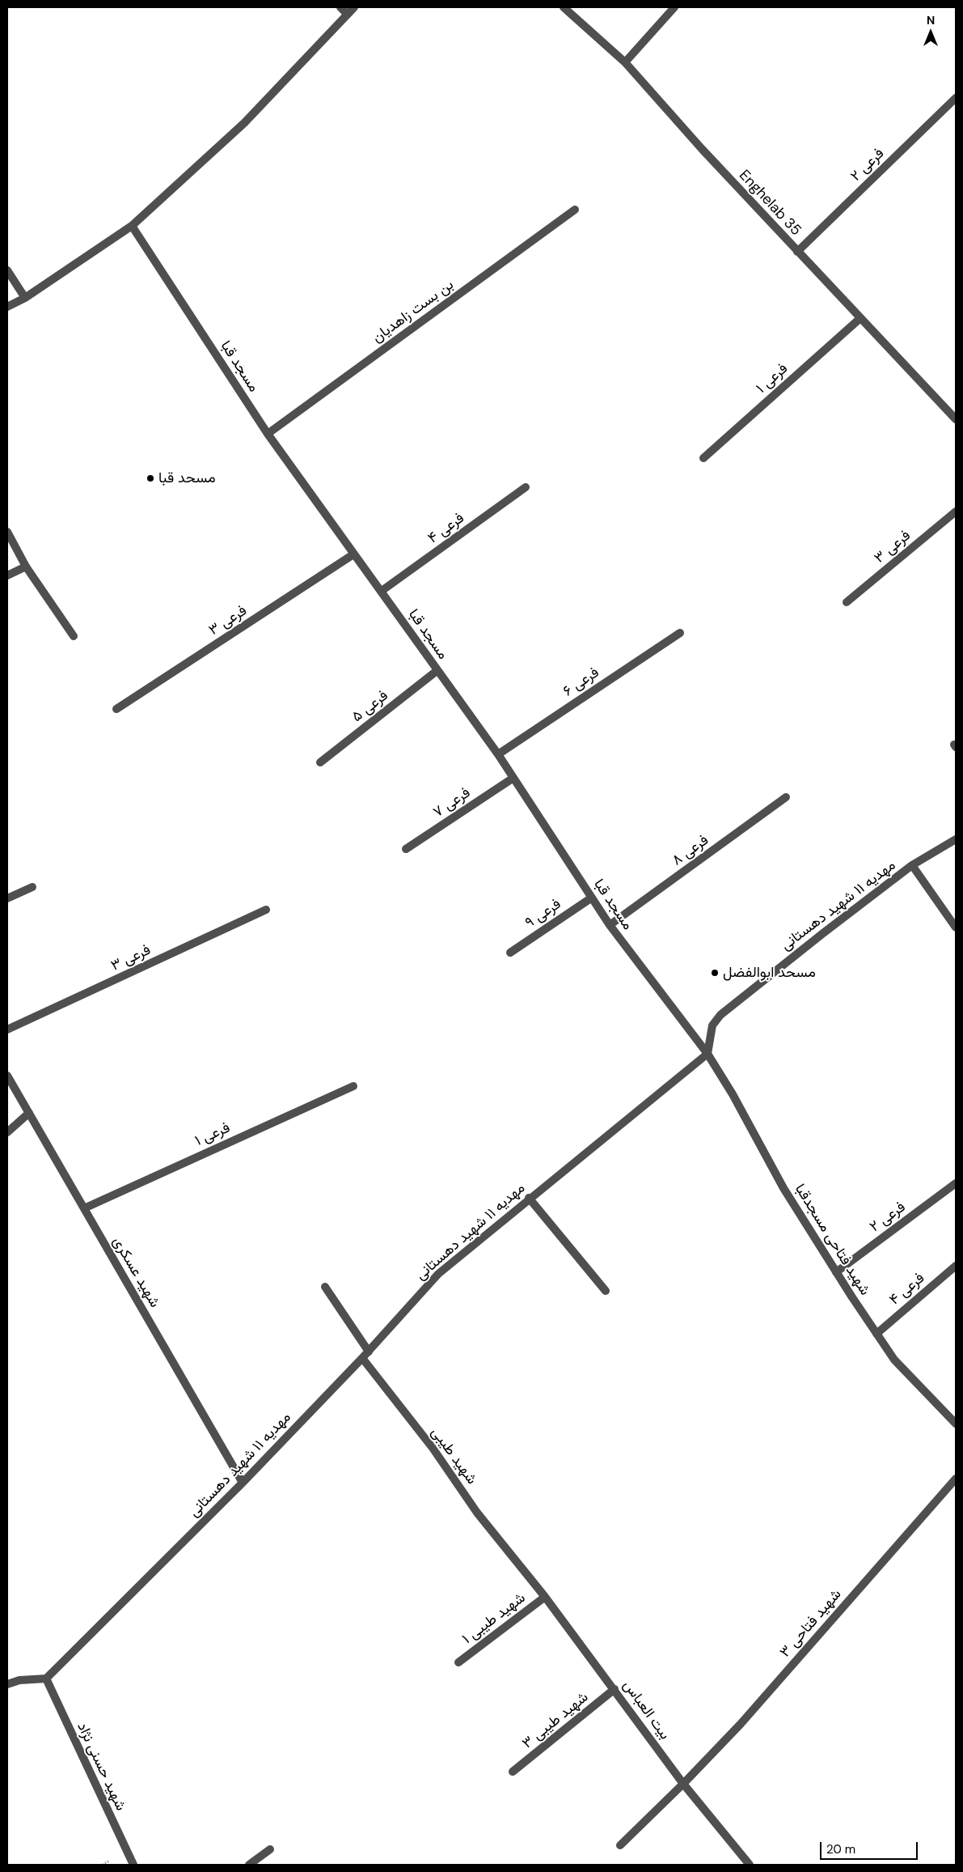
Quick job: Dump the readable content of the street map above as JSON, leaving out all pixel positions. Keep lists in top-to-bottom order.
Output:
{
  "streets": {
    "street": [
      "فرعی ۲",
      "Enghelab 35",
      "بن بست زاهدیان",
      "مسجد قبا",
      "فرعی ۱",
      "فرعی ۴",
      "فرعی ۳",
      "فرعی ۶",
      "فرعی ۵",
      "فرعی ۷",
      "فرعی ۸",
      "مهدیه ۱۱ شهید دهستانی",
      "فرعی ۹",
      "شهید فتاحی مسجدقبا",
      "شهید عسکری",
      "شهید طیبی",
      "شهید طیبی ۱",
      "شهید فتاحی ۳",
      "بیت العباس",
      "شهید طیبی ۳",
      "شهید حسنی نژاد"
    ]
  },
  "crossings": [
    ["فرعی ۲", "Enghelab 35"],
    ["فرعی ۲", "شهید فتاحی مسجدقبا"],
    ["Enghelab 35", "فرعی ۱"],
    ["بن بست زاهدیان", "مسجد قبا"],
    ["مسجد قبا", "فرعی ۴"],
    ["مسجد قبا", "فرعی ۳"],
    ["مسجد قبا", "فرعی ۶"],
    ["مسجد قبا", "فرعی ۵"],
    ["مسجد قبا", "فرعی ۷"],
    ["مسجد قبا", "فرعی ۸"],
    ["مسجد قبا", "مهدیه ۱۱ شهید دهستانی"],
    ["مسجد قبا", "فرعی ۹"],
    ["مسجد قبا", "شهید فتاحی مسجدقبا"],
    ["فرعی ۱", "شهید عسکری"],
    ["فرعی ۴", "شهید فتاحی مسجدقبا"],
    ["مهدیه ۱۱ شهید دهستانی", "شهید فتاحی مسجدقبا"],
    ["مهدیه ۱۱ شهید دهستانی", "شهید عسکری"],
    ["مهدیه ۱۱ شهید دهستانی", "شهید طیبی"],
    ["مهدیه ۱۱ شهید دهستانی", "شهید حسنی نژاد"],
    ["شهید طیبی", "بیت العباس"],
    ["شهید طیبی ۱", "بیت العباس"],
    ["شهید فتاحی ۳", "بیت العباس"],
    ["بیت العباس", "شهید طیبی ۳"]
  ],
  "places": ["مسحد قبا", "مسحد ابوالفضل"],
  "scale_bar": "20 m",
  "north": "top"
}
